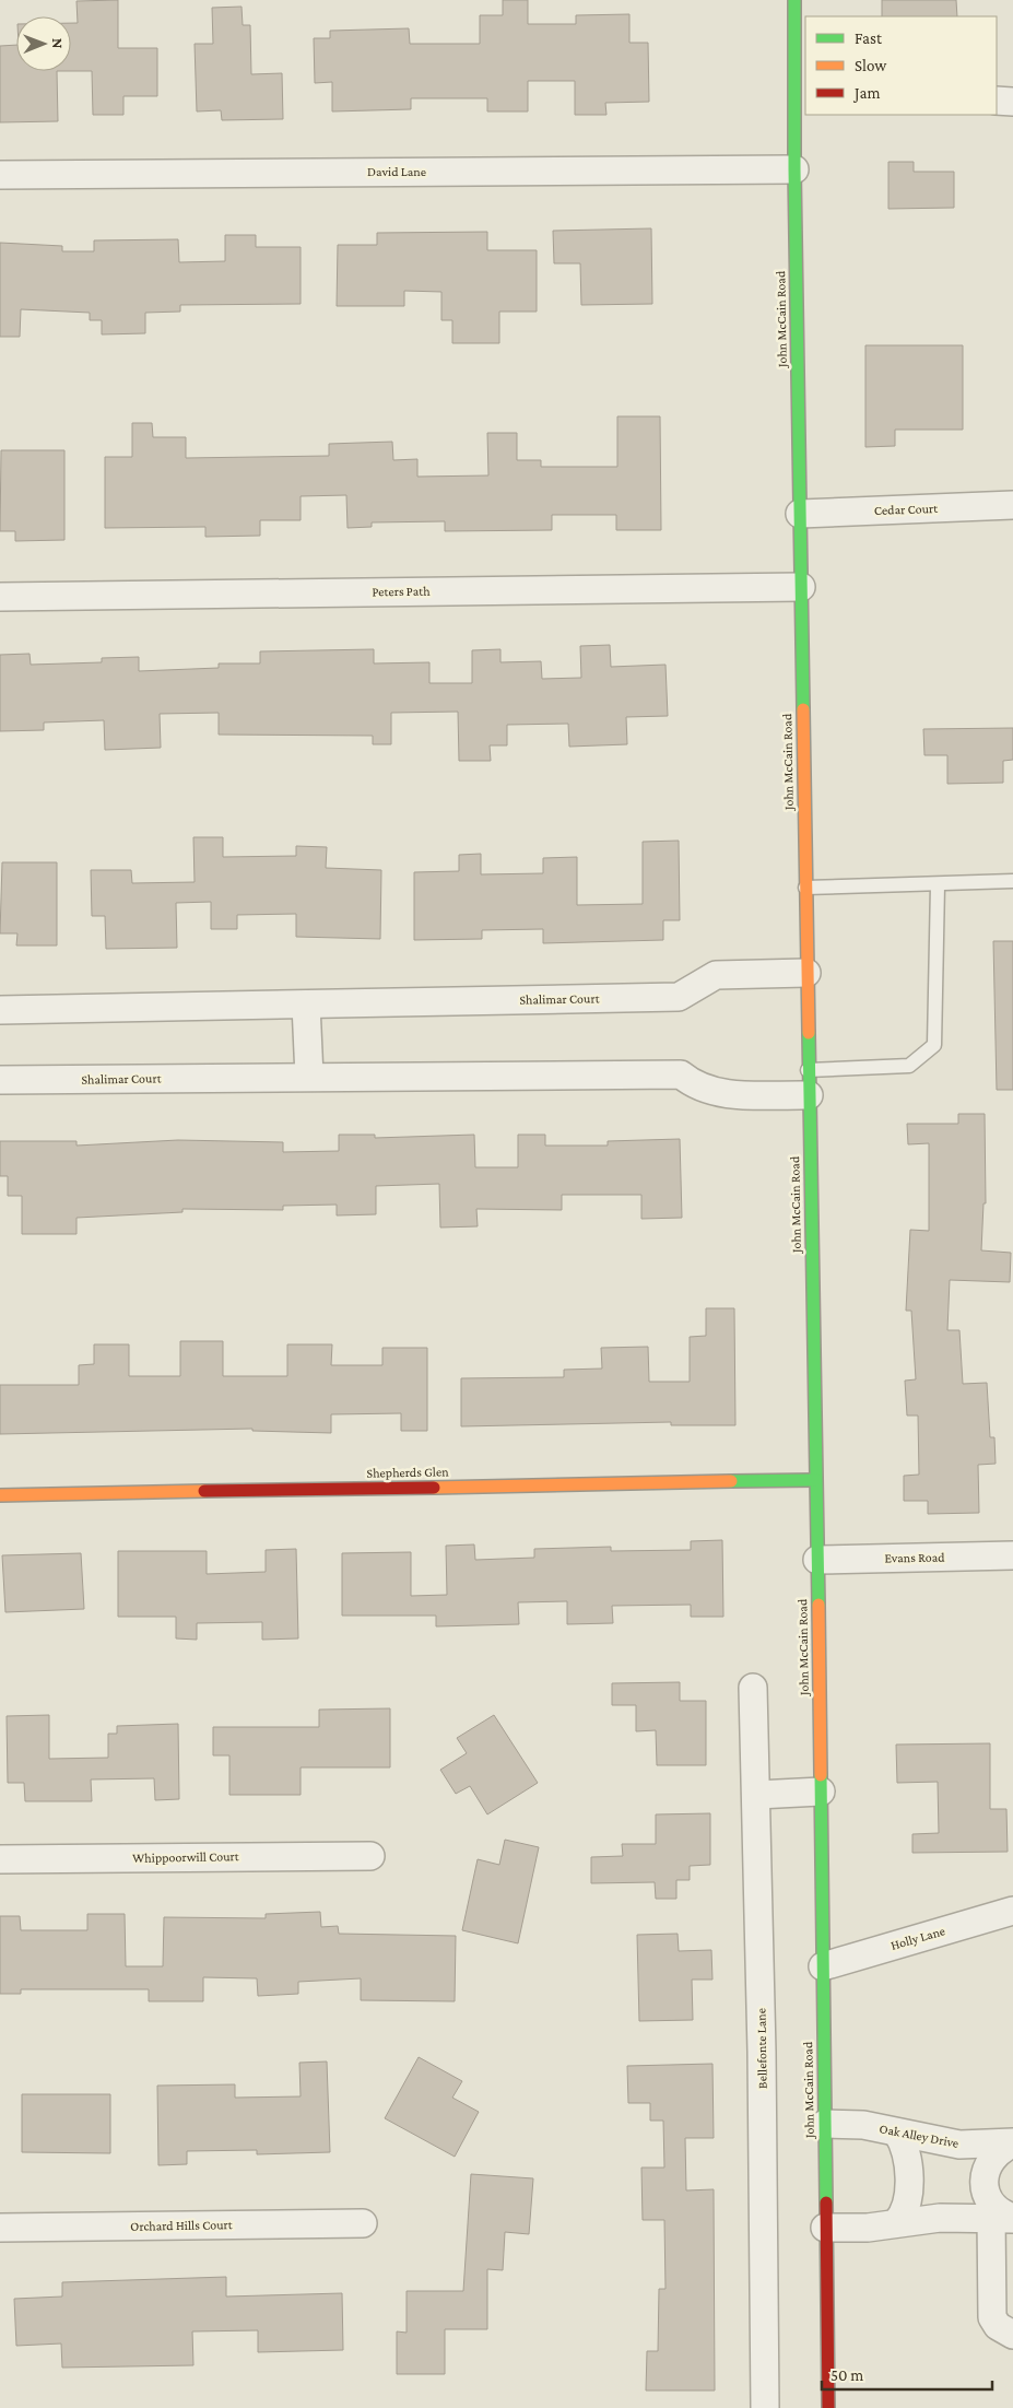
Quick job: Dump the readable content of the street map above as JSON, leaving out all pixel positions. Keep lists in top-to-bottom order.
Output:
{
  "streets": {
    "main road": ["John McCain Road", "Shepherds Glen"],
    "street": [
      "David Lane",
      "Cedar Court",
      "Peters Path",
      "Shalimar Court",
      "Evans Road",
      "Whippoorwill Court",
      "Holly Lane",
      "Bellefonte Lane",
      "Oak Alley Drive",
      "Orchard Hills Court"
    ]
  },
  "crossings": [
    ["David Lane", "John McCain Road"],
    ["John McCain Road", "Cedar Court"],
    ["John McCain Road", "Peters Path"],
    ["John McCain Road", "Shalimar Court"],
    ["John McCain Road", "Shepherds Glen"],
    ["John McCain Road", "Evans Road"],
    ["John McCain Road", "Holly Lane"],
    ["John McCain Road", "Oak Alley Drive"]
  ],
  "legend": ["Fast", "Slow", "Jam"],
  "scale_bar": "50 m",
  "north": "right"
}
